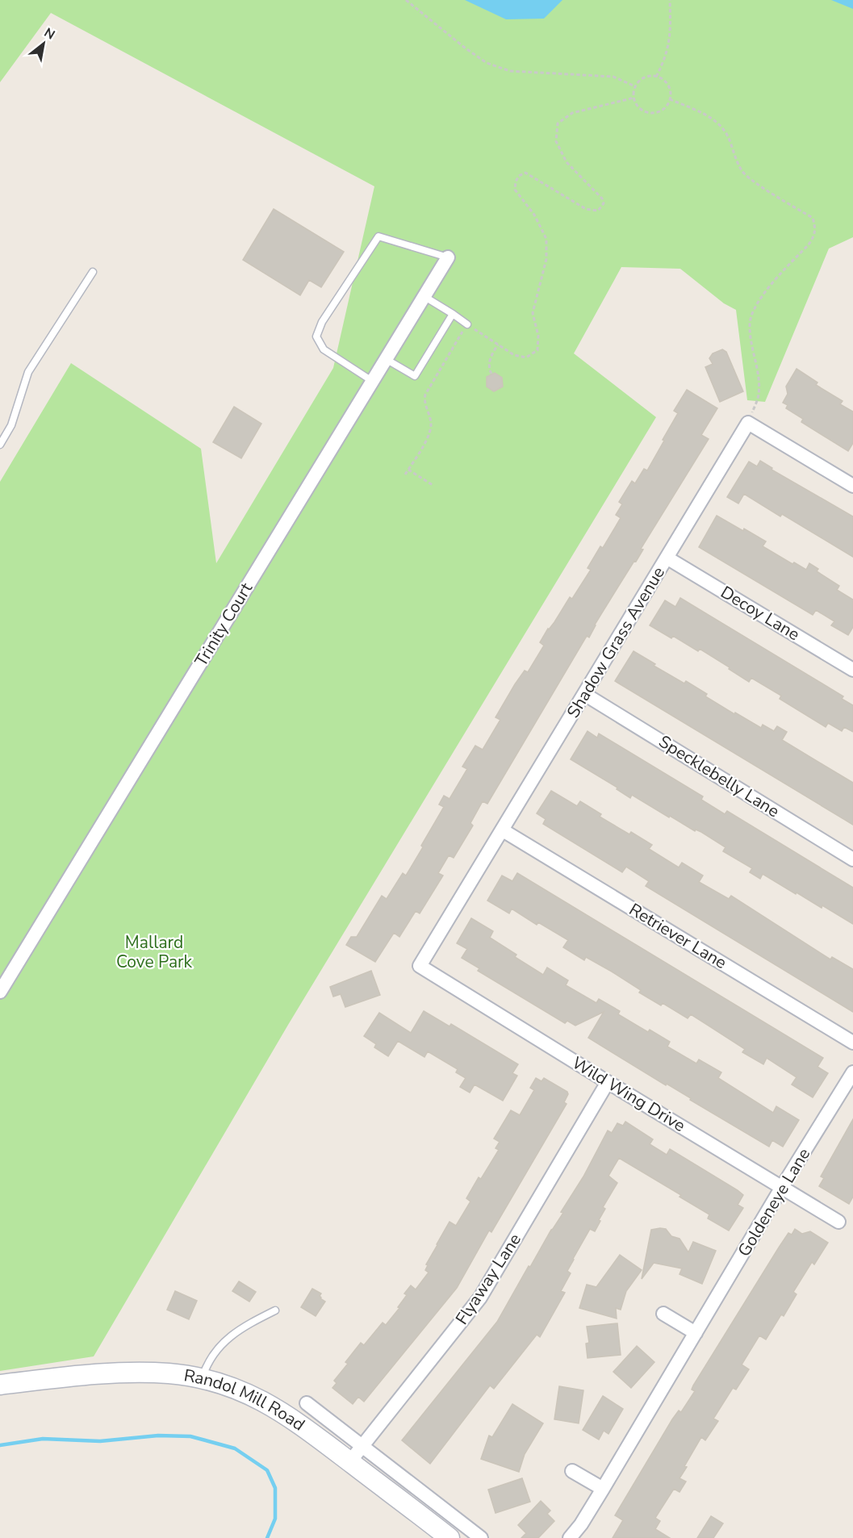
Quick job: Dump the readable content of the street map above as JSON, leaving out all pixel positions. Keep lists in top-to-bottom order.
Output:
{
  "streets": {
    "main road": ["Randol Mill Road"],
    "street": [
      "Decoy Lane",
      "Trinity Court",
      "Shadow Grass Avenue",
      "Specklebelly Lane",
      "Retriever Lane",
      "Wild Wing Drive",
      "Goldeneye Lane",
      "Flyaway Lane"
    ]
  },
  "crossings": [
    ["Decoy Lane", "Shadow Grass Avenue"],
    ["Shadow Grass Avenue", "Specklebelly Lane"],
    ["Shadow Grass Avenue", "Retriever Lane"],
    ["Shadow Grass Avenue", "Wild Wing Drive"],
    ["Wild Wing Drive", "Goldeneye Lane"],
    ["Wild Wing Drive", "Flyaway Lane"],
    ["Flyaway Lane", "Randol Mill Road"]
  ],
  "parks": ["Mallard Cove Park"],
  "north": "top right"
}
